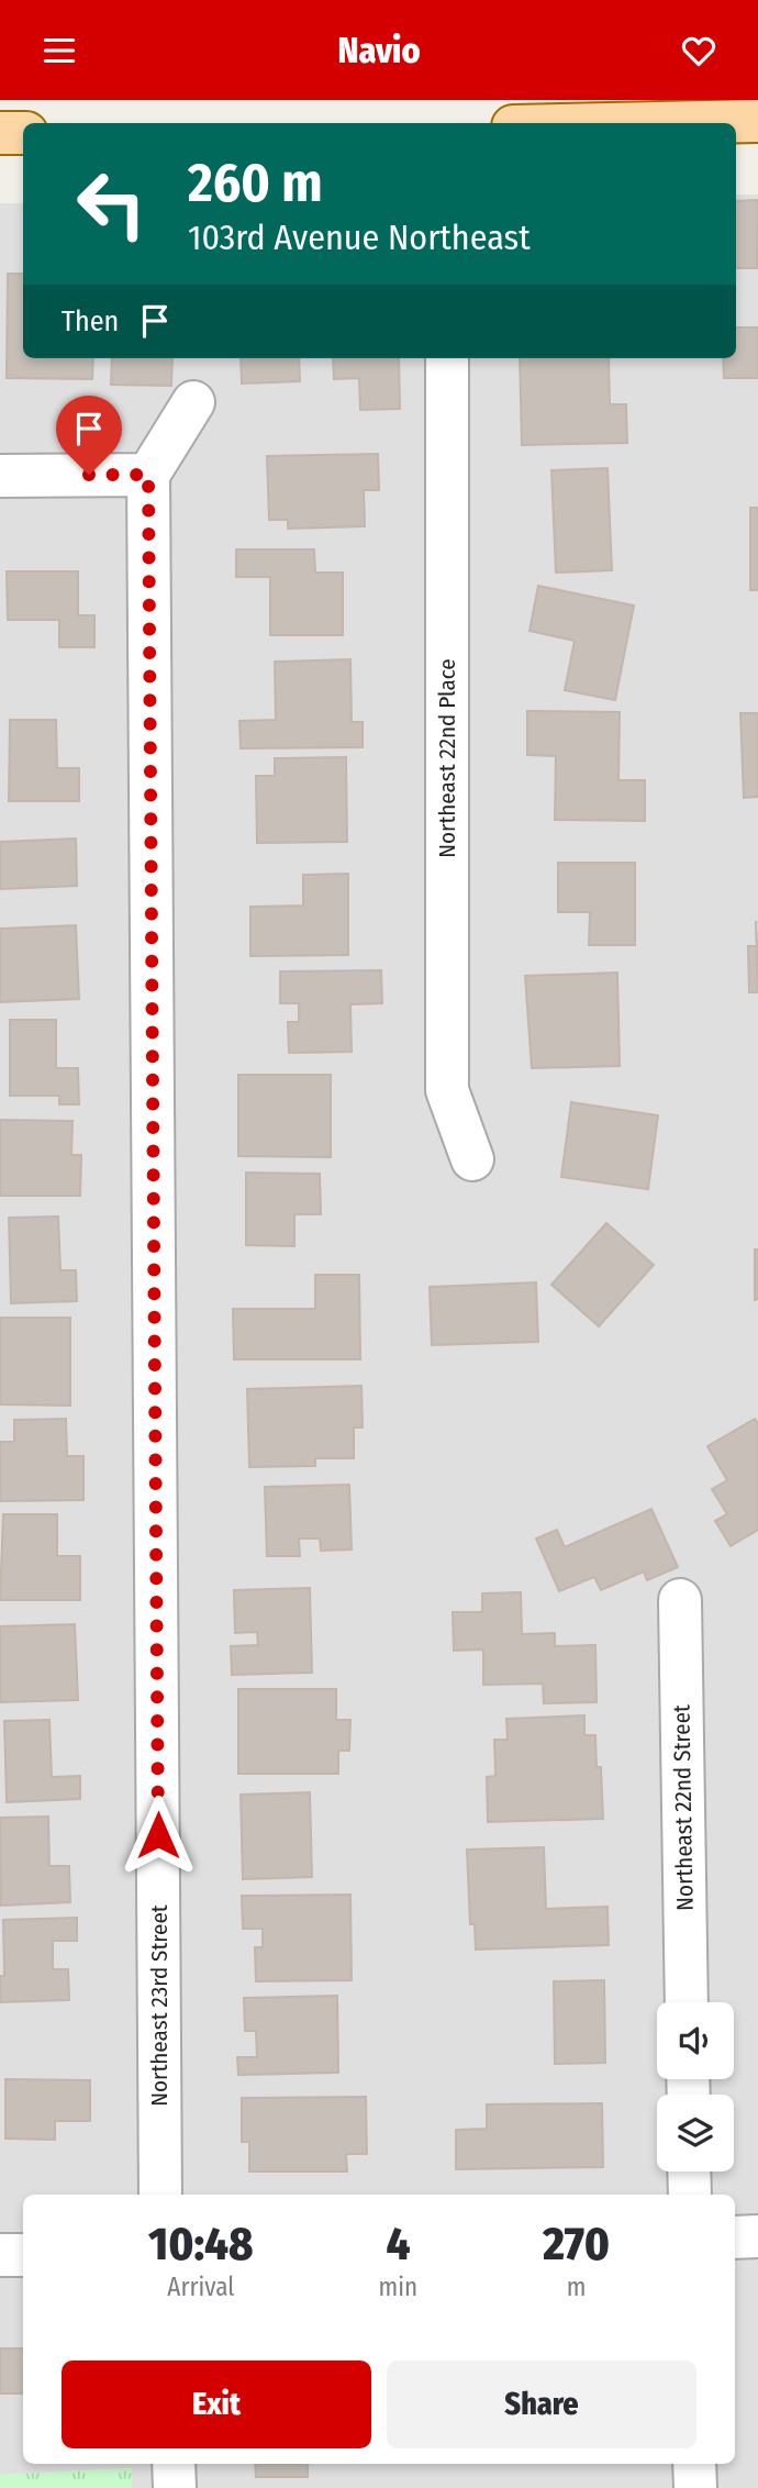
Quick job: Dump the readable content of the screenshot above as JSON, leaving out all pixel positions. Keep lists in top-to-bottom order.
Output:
{
  "streets": {
    "street": ["Northeast 22nd Place", "Northeast 22nd Street", "Northeast 23rd Street"]
  },
  "page": {
    "header": "Navio",
    "turn": ["260 m", "103rd Avenue Northeast"],
    "then": "Then",
    "eta": [
      "10:48",
      "Arrival",
      "4",
      "min",
      "270",
      "m"
    ],
    "buttons": ["Exit", "Share"]
  }
}
